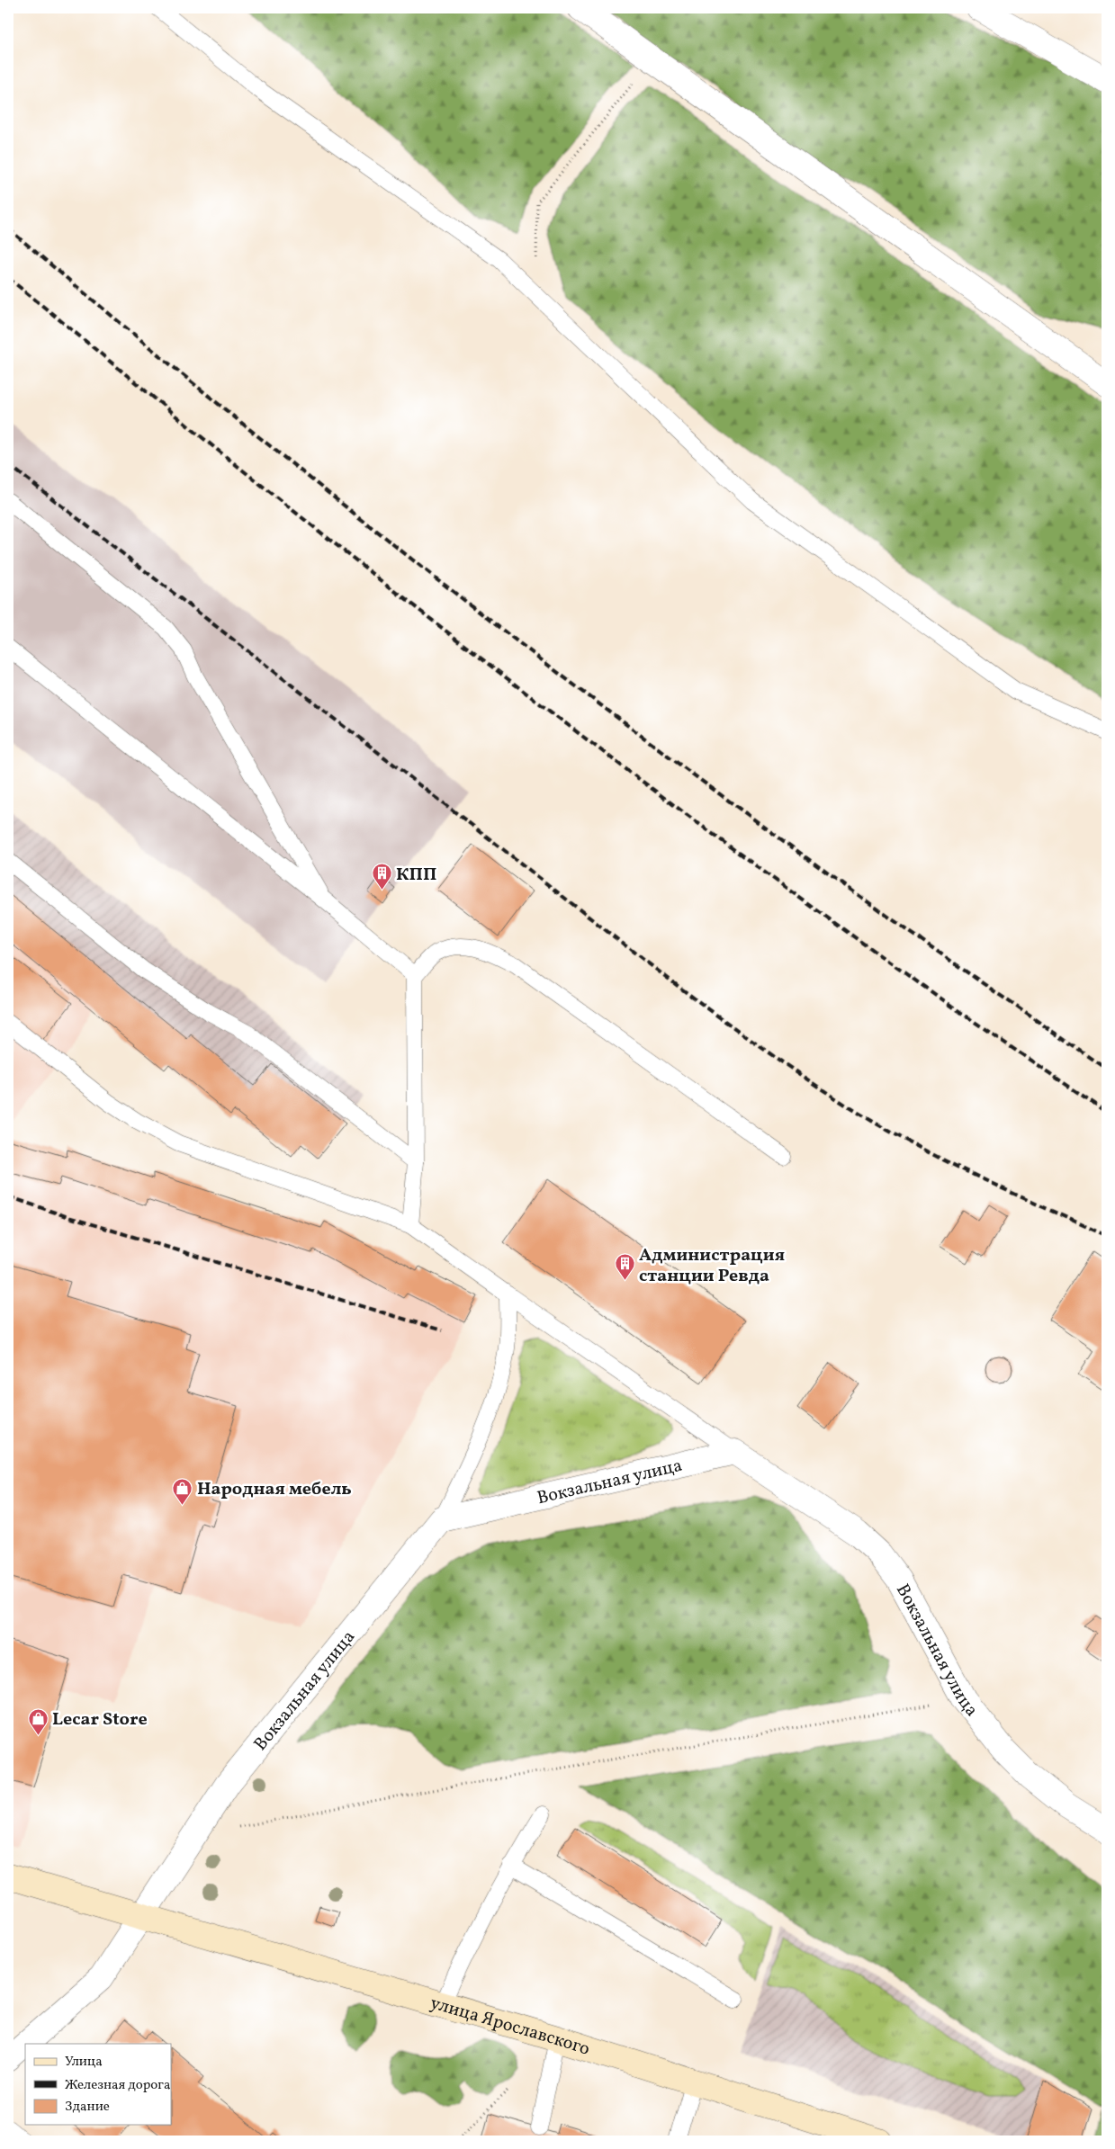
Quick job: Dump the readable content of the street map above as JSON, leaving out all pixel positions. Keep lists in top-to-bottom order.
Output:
{
  "streets": {
    "street": ["Вокзальная улица", "улица Ярославского"]
  },
  "crossings": [
    ["Вокзальная улица", "улица Ярославского"]
  ],
  "places": {
    "building": ["КПП", "Администрация станции Ревда"],
    "shop": ["Народная мебель", "Lecar Store"]
  },
  "legend": ["Улица", "Железная дорога", "Здание"]
}
